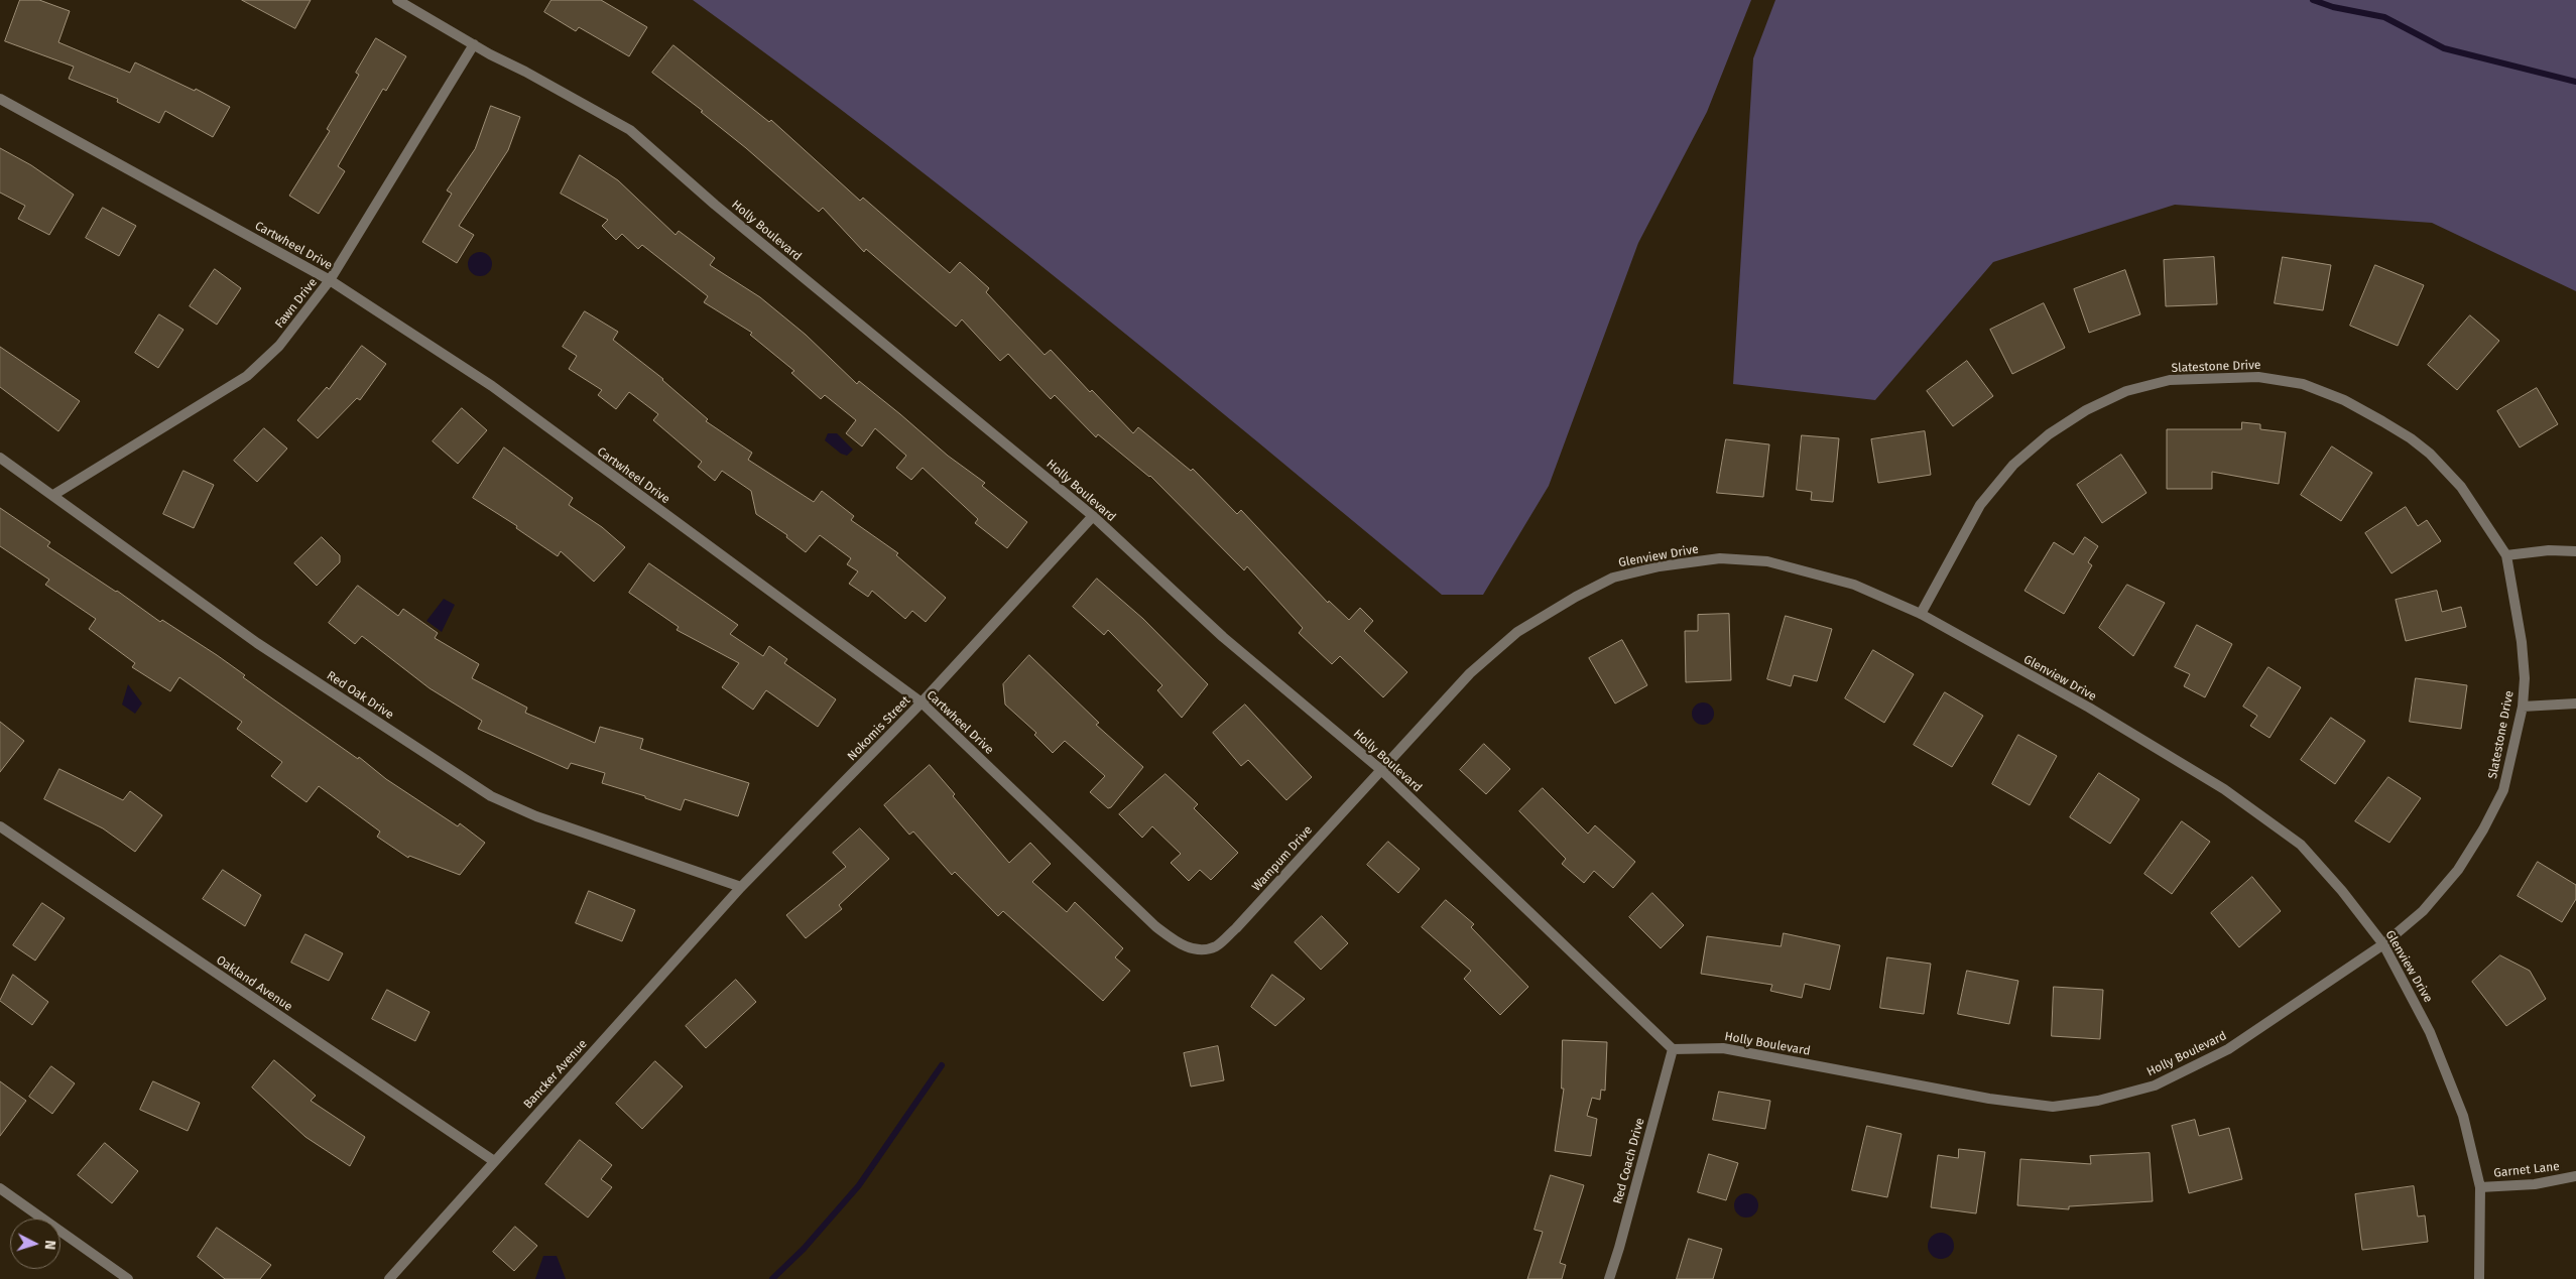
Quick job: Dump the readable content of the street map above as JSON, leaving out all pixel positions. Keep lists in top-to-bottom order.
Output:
{
  "streets": {
    "street": [
      "Holly Boulevard",
      "Cartwheel Drive",
      "Fawn Drive",
      "Slatestone Drive",
      "Glenview Drive",
      "Red Oak Drive",
      "Nokomis Street",
      "Wampum Drive",
      "Oakland Avenue",
      "Bancker Avenue",
      "Red Coach Drive",
      "Garnet Lane"
    ]
  },
  "crossings": [
    ["Holly Boulevard", "Fawn Drive"],
    ["Holly Boulevard", "Slatestone Drive"],
    ["Holly Boulevard", "Glenview Drive"],
    ["Holly Boulevard", "Nokomis Street"],
    ["Holly Boulevard", "Wampum Drive"],
    ["Holly Boulevard", "Red Coach Drive"],
    ["Cartwheel Drive", "Fawn Drive"],
    ["Cartwheel Drive", "Nokomis Street"],
    ["Cartwheel Drive", "Wampum Drive"],
    ["Fawn Drive", "Red Oak Drive"],
    ["Slatestone Drive", "Glenview Drive"],
    ["Glenview Drive", "Wampum Drive"],
    ["Glenview Drive", "Garnet Lane"],
    ["Red Oak Drive", "Nokomis Street"],
    ["Red Oak Drive", "Bancker Avenue"],
    ["Nokomis Street", "Bancker Avenue"],
    ["Oakland Avenue", "Bancker Avenue"]
  ],
  "north": "right"
}
